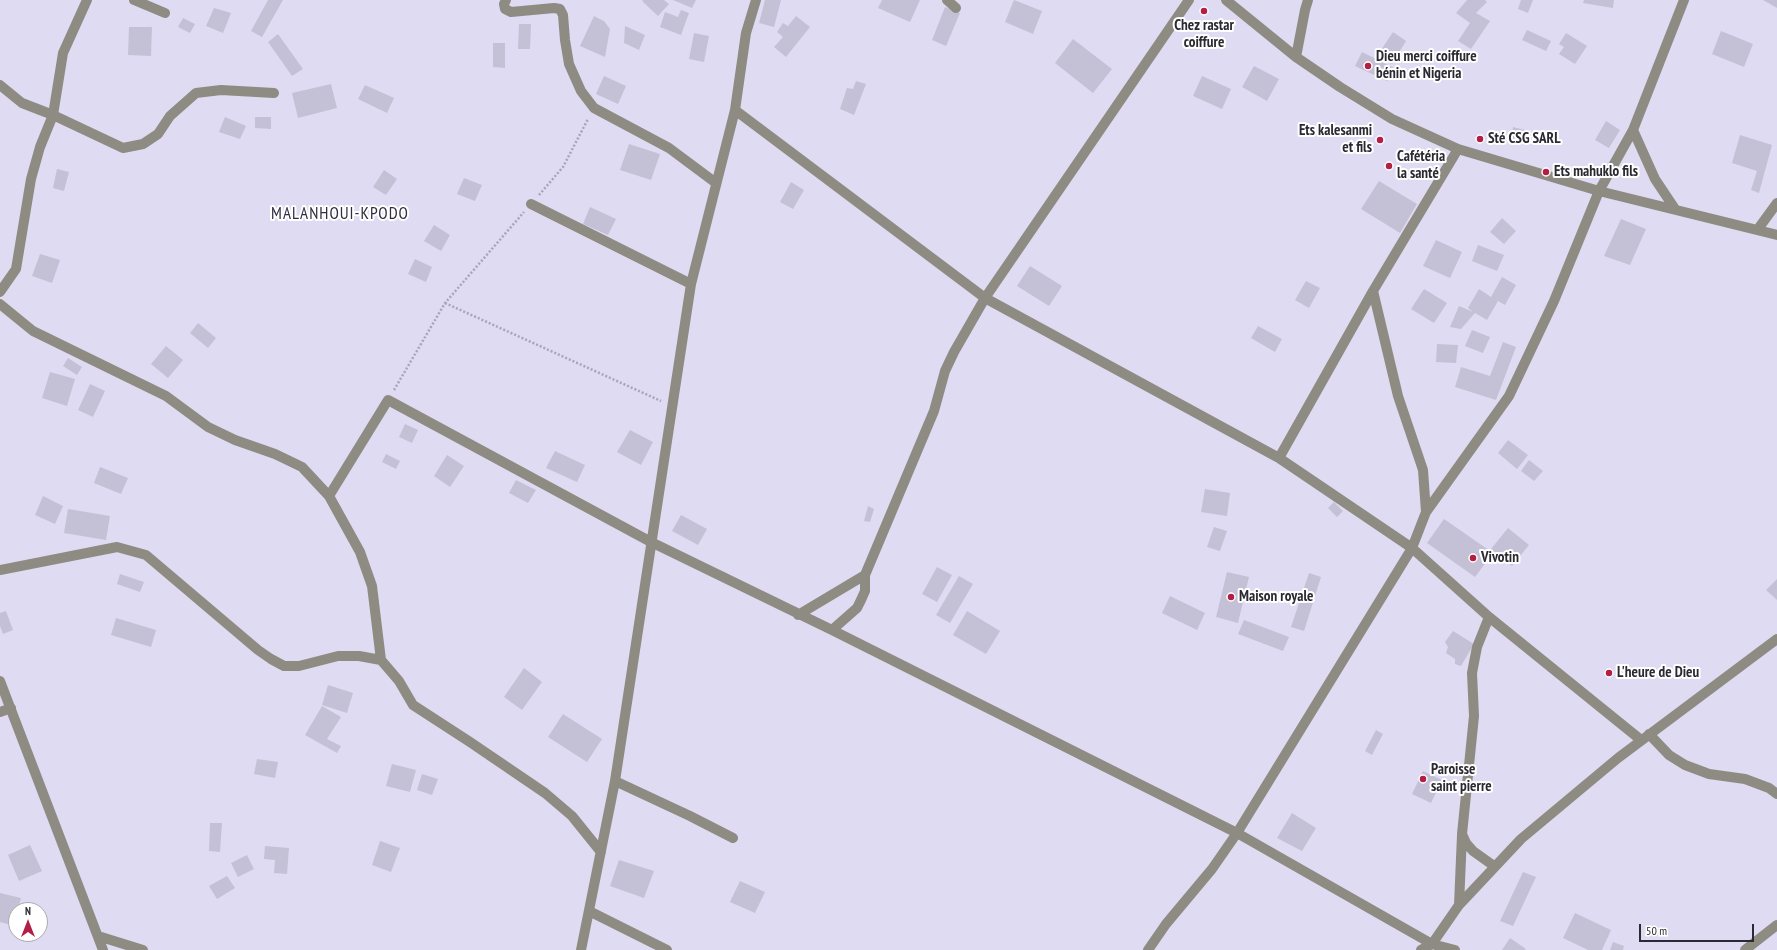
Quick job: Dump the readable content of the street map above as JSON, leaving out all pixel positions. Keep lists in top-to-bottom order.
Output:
{
  "districts": ["MALANHOUI-KPODO"],
  "places": [
    "Chez rastar coiffure",
    "Dieu merci coiffure bénin et Nigeria",
    "Sté CSG SARL",
    "Ets kalesanmi et fils",
    "Cafétéria la santé",
    "Ets mahuklo fils",
    "Vivotin",
    "Maison royale",
    "L'heure de Dieu",
    "Paroisse saint pierre"
  ],
  "scale_bar": "50 m",
  "north": "top"
}
